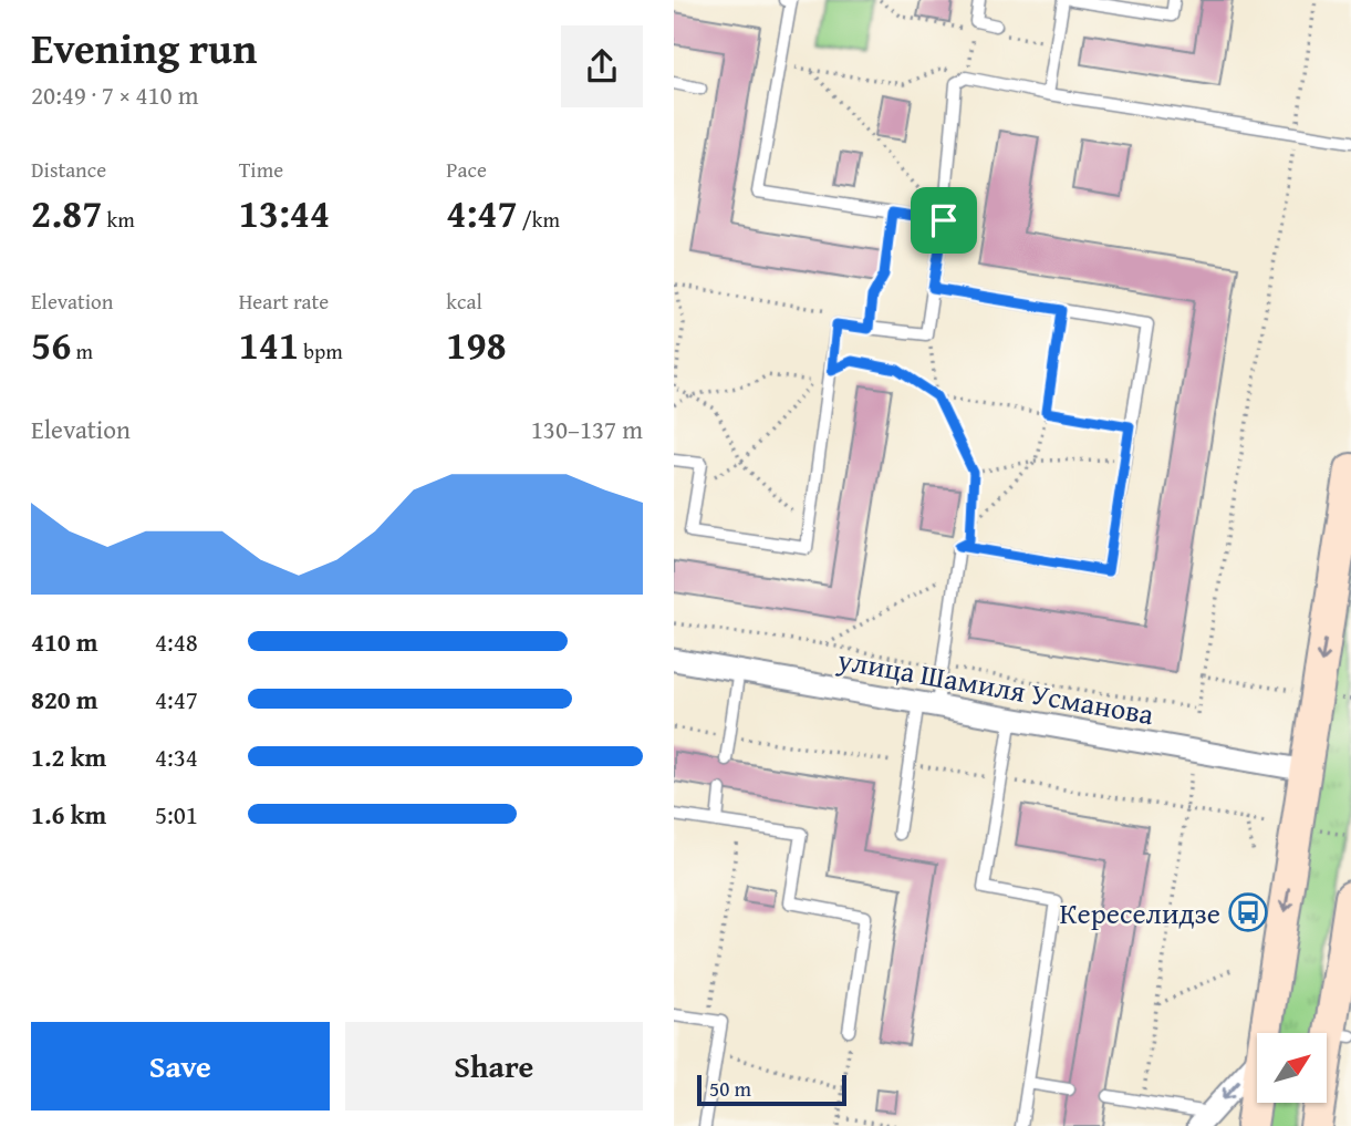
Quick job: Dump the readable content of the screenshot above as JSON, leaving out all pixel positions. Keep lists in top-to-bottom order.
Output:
{
  "streets": {
    "street": ["улица Шамиля Усманова"]
  },
  "places": {
    "bus stop": ["Кереселидзе"]
  },
  "scale_bar": "50 m",
  "north": "top right",
  "page": {
    "heading": ["Evening run", "20:49 · 7 × 410 m"],
    "stats": [
      ["Distance", "2.87 km"],
      ["Time", "13:44"],
      ["Pace", "4:47 /km"],
      ["Elevation", "56 m"],
      ["Heart rate", "141 bpm"],
      ["kcal", "198"]
    ],
    "chart": ["Elevation", "130–137 m"],
    "list": [
      {
        "name": "410 m",
        "note": "4:48"
      },
      {
        "name": "820 m",
        "note": "4:47"
      },
      {
        "name": "1.2 km",
        "note": "4:34"
      },
      {
        "name": "1.6 km",
        "note": "5:01"
      }
    ],
    "buttons": ["Save", "Share"],
    "scale": "50 m"
  }
}
